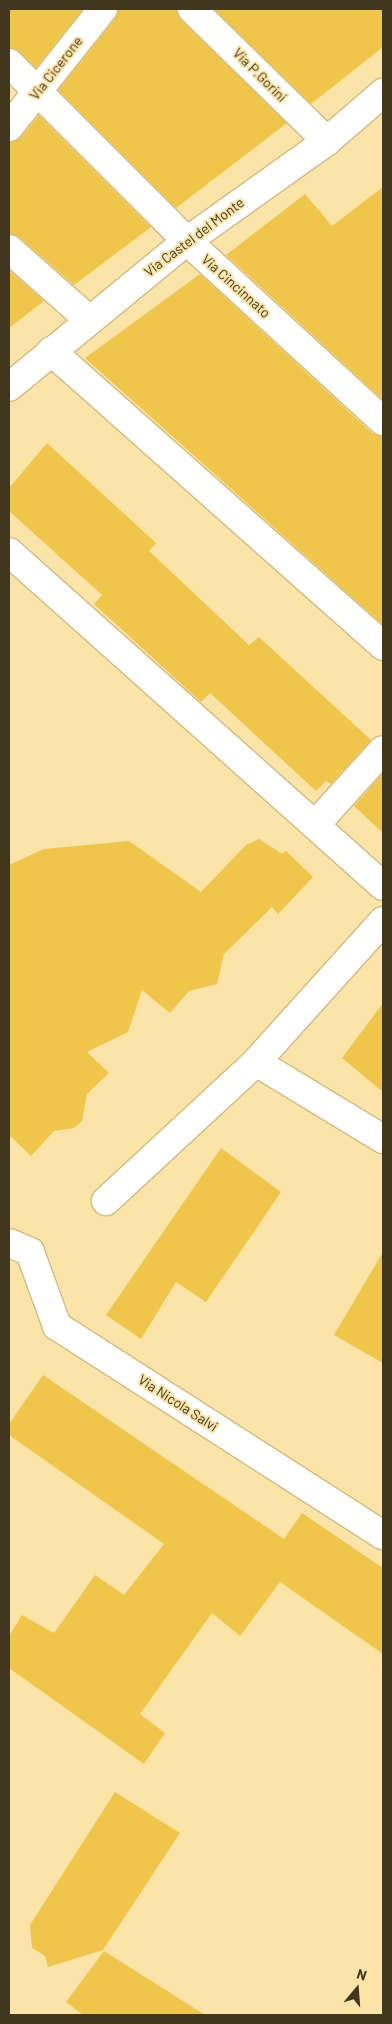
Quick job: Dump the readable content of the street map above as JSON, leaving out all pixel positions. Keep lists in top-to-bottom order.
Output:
{
  "streets": {
    "street": [
      "Via Cicerone",
      "Via P.Gorini",
      "Via Castel del Monte",
      "Via Cincinnato",
      "Via Nicola Salvi"
    ]
  },
  "crossings": [
    ["Via Cicerone", "Via Cincinnato"],
    ["Via P.Gorini", "Via Castel del Monte"],
    ["Via Castel del Monte", "Via Cincinnato"]
  ],
  "north": "top"
}
